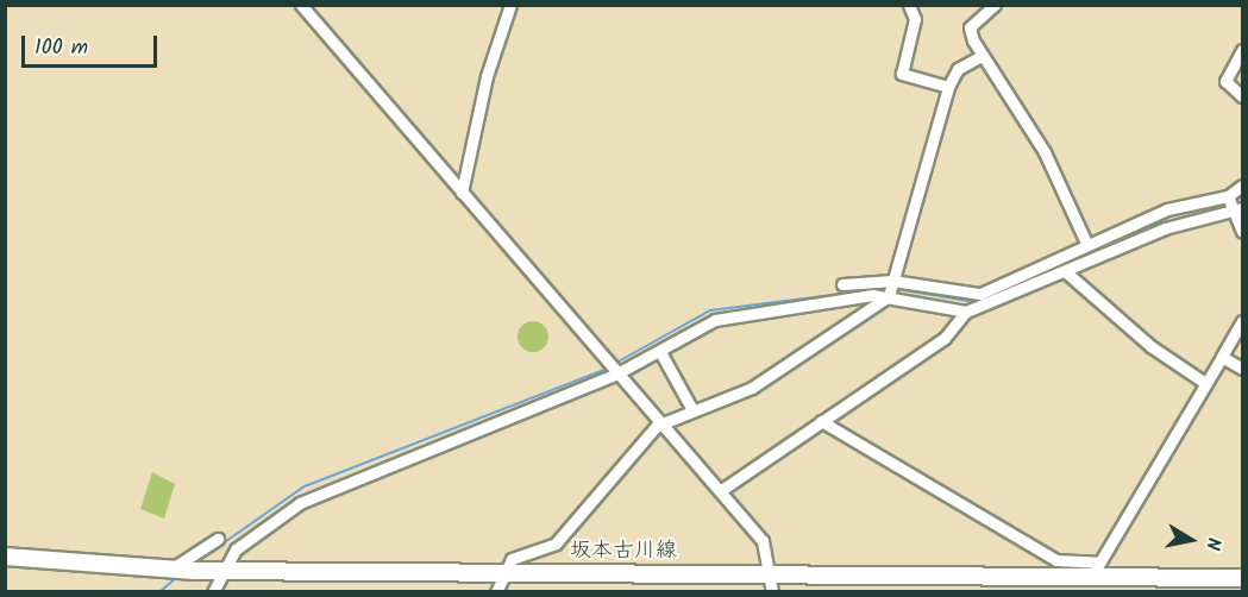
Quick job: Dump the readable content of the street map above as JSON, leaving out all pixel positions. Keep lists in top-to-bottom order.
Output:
{
  "streets": {
    "main road": ["坂本古川線"]
  },
  "scale_bar": "100 m",
  "north": "right"
}
